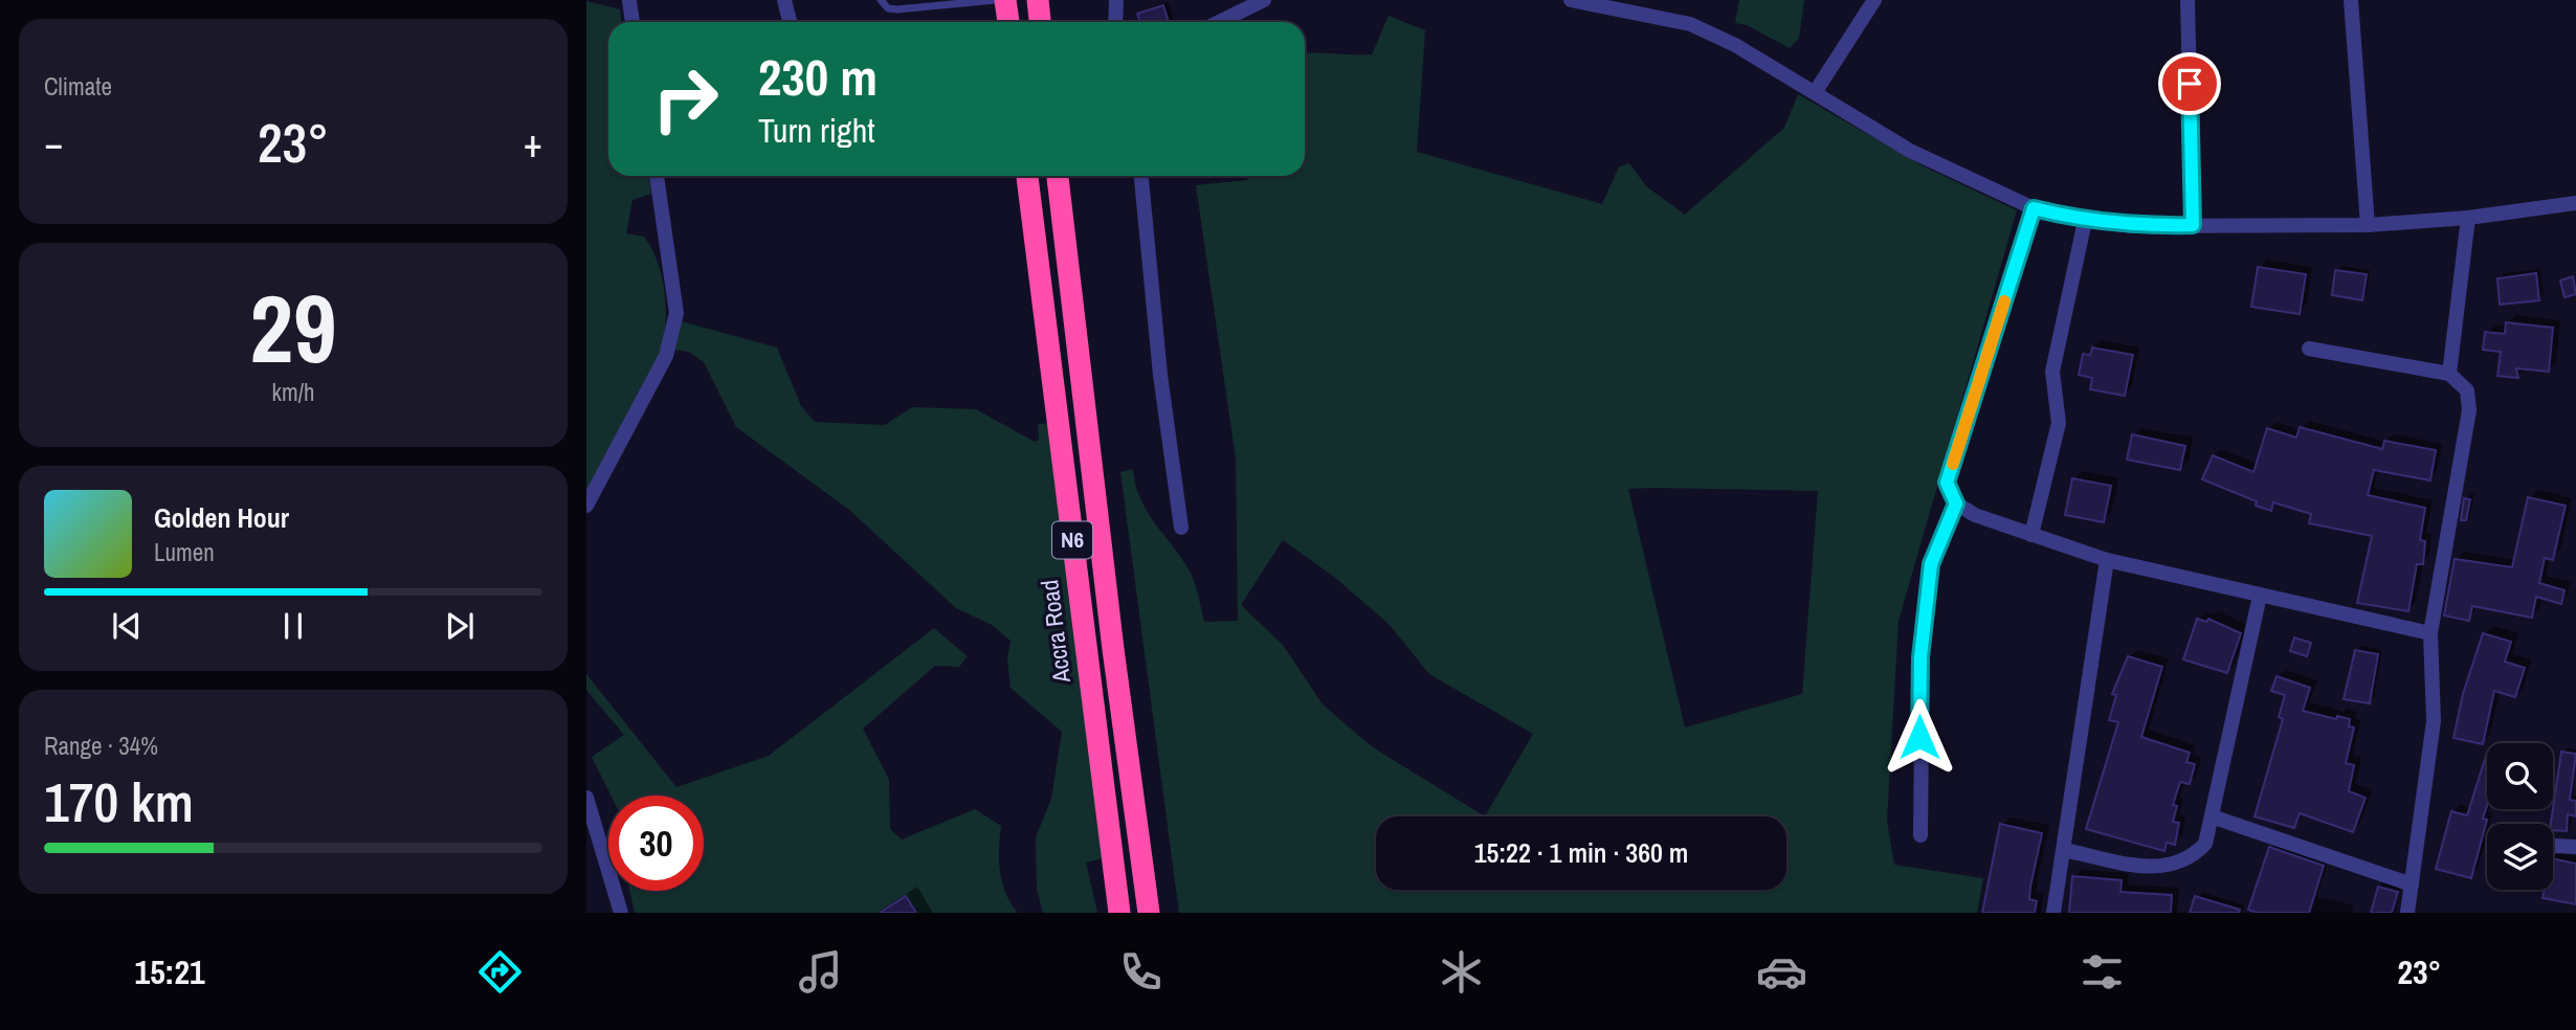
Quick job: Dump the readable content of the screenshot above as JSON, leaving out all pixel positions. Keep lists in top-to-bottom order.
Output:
{
  "streets": {
    "highway": ["N6", "Accra Road"]
  },
  "page": {
    "tile": [
      "Climate",
      ["29", "km/h"],
      ["Range · 34%", "170 km"]
    ],
    "turn": ["230 m", "Turn right"],
    "heat": ["−", "23°", "+"],
    "song": ["Golden Hour", "Lumen"],
    "limit": "30",
    "trip": "15:22 · 1 min · 360 m",
    "tabs": ["15:21", "23°"]
  }
}
